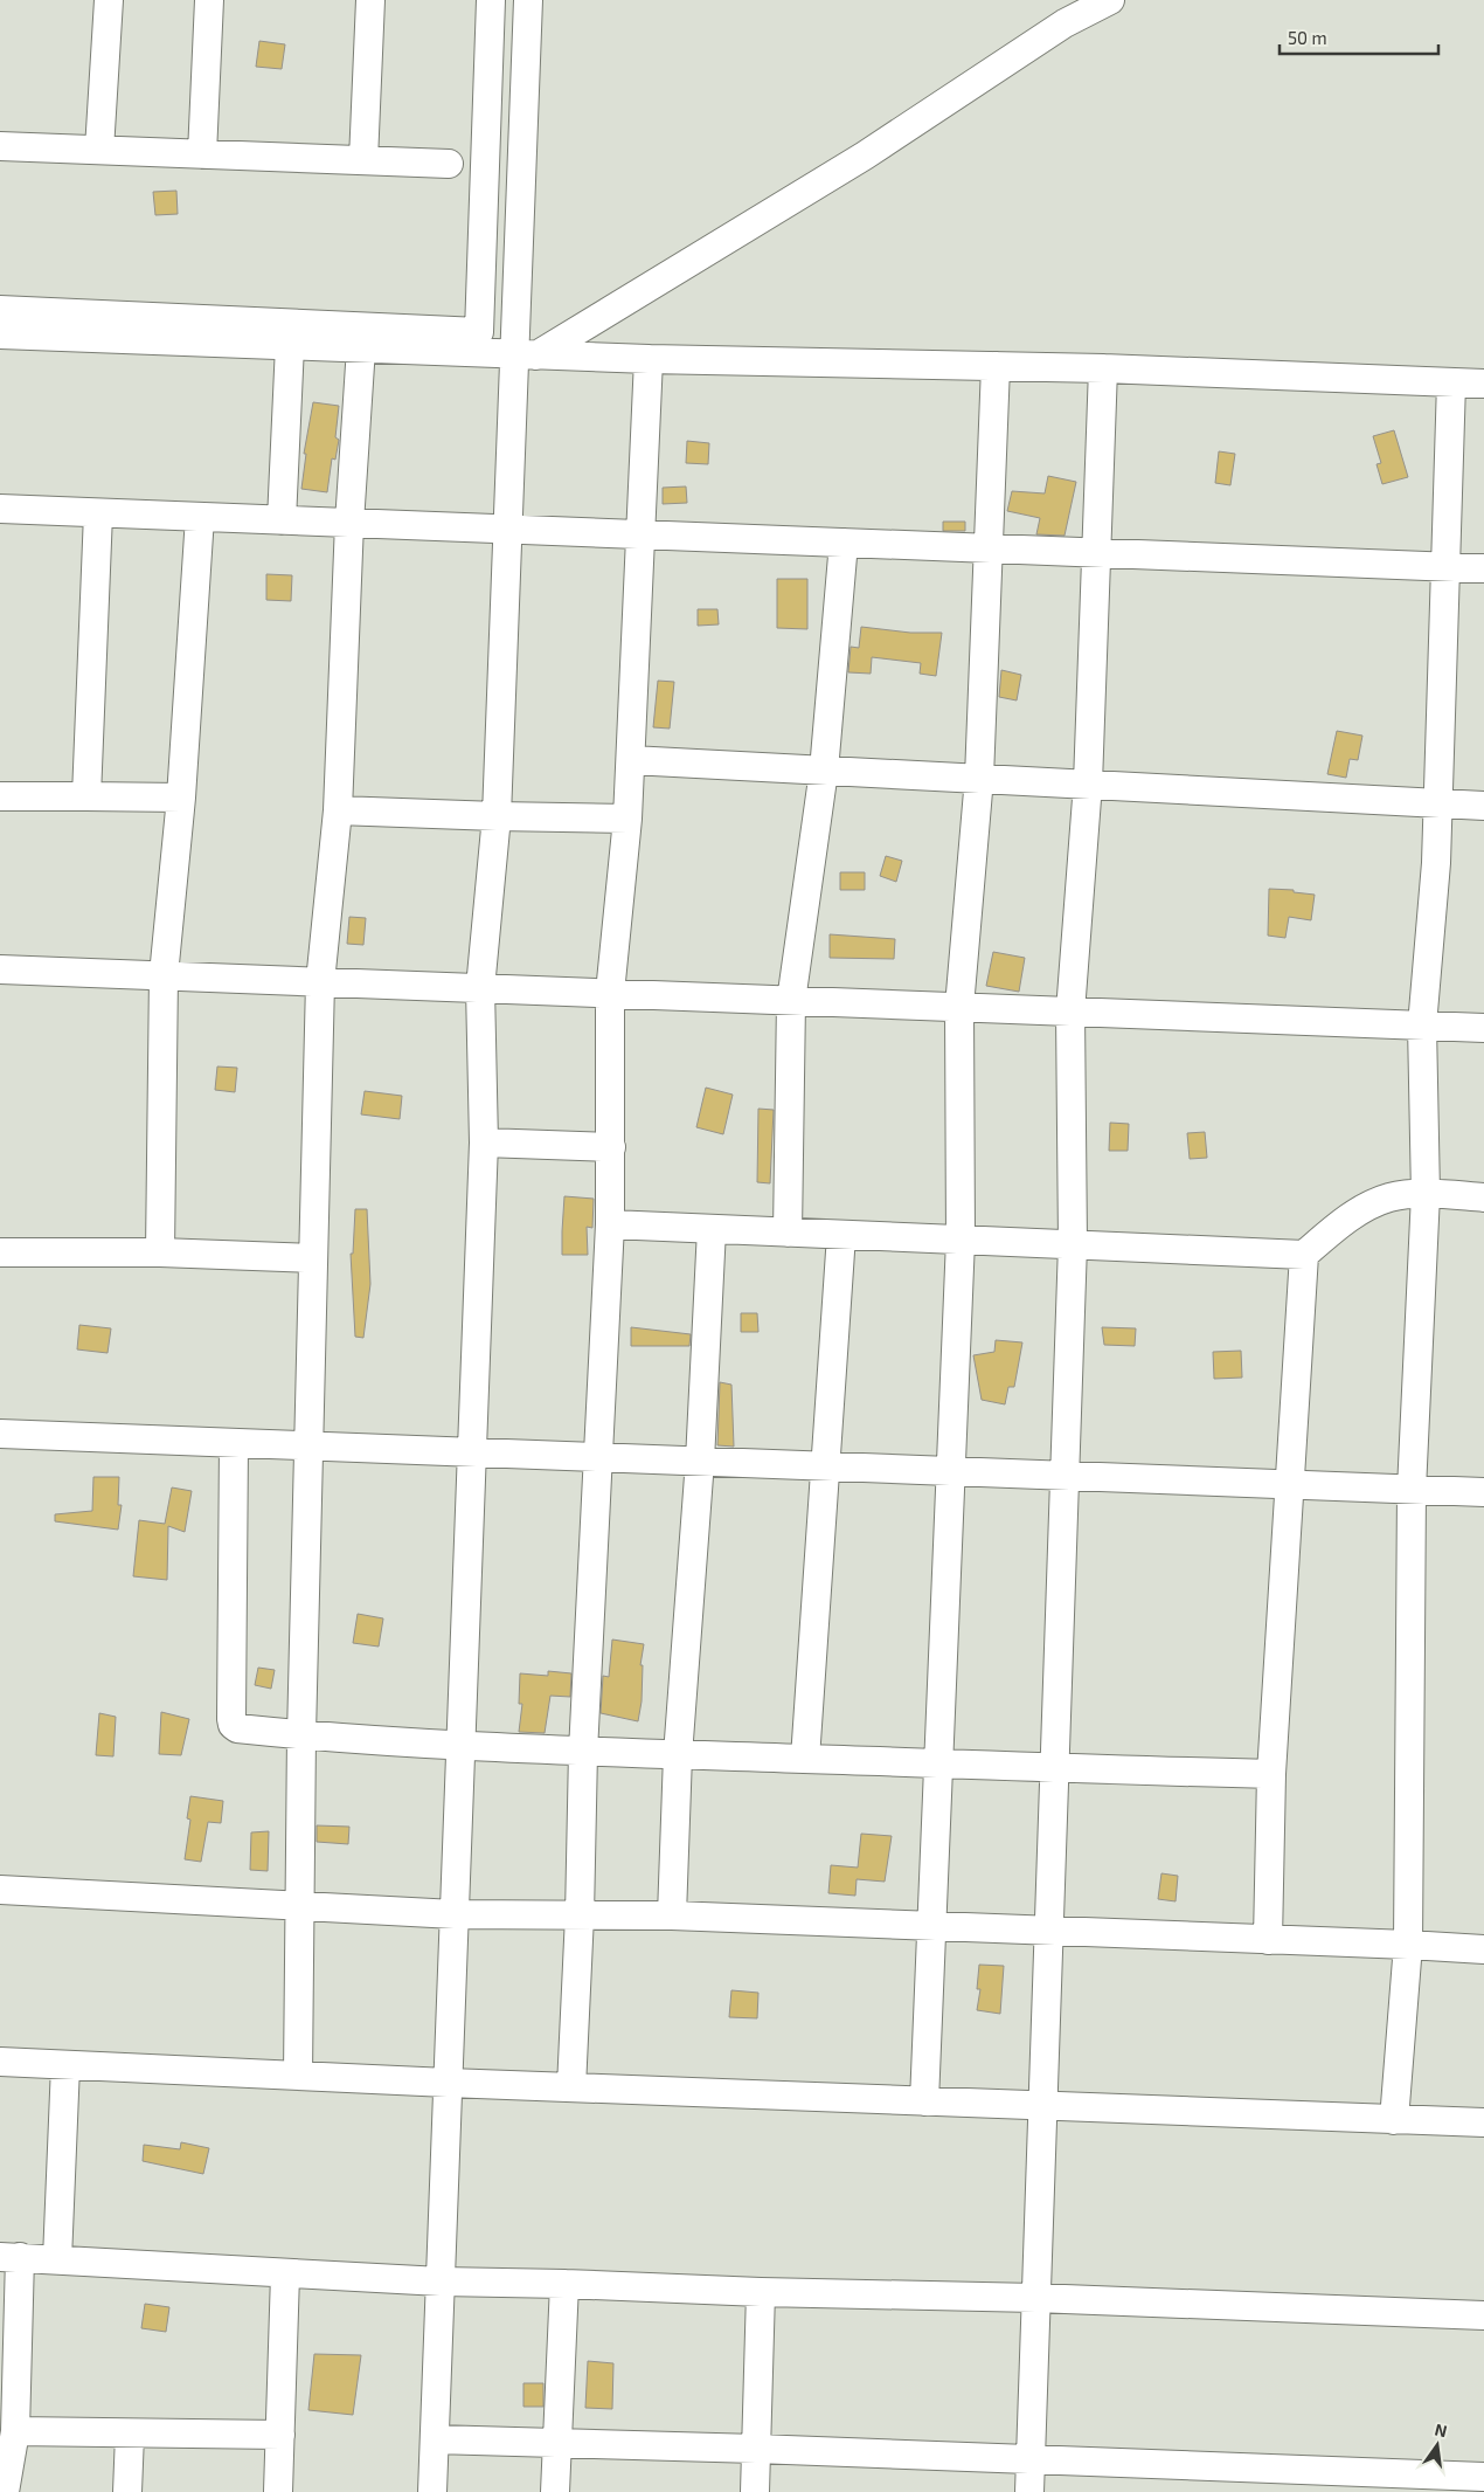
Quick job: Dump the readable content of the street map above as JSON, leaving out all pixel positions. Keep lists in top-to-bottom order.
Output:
{
  "scale_bar": "50 m",
  "north": "top"
}
